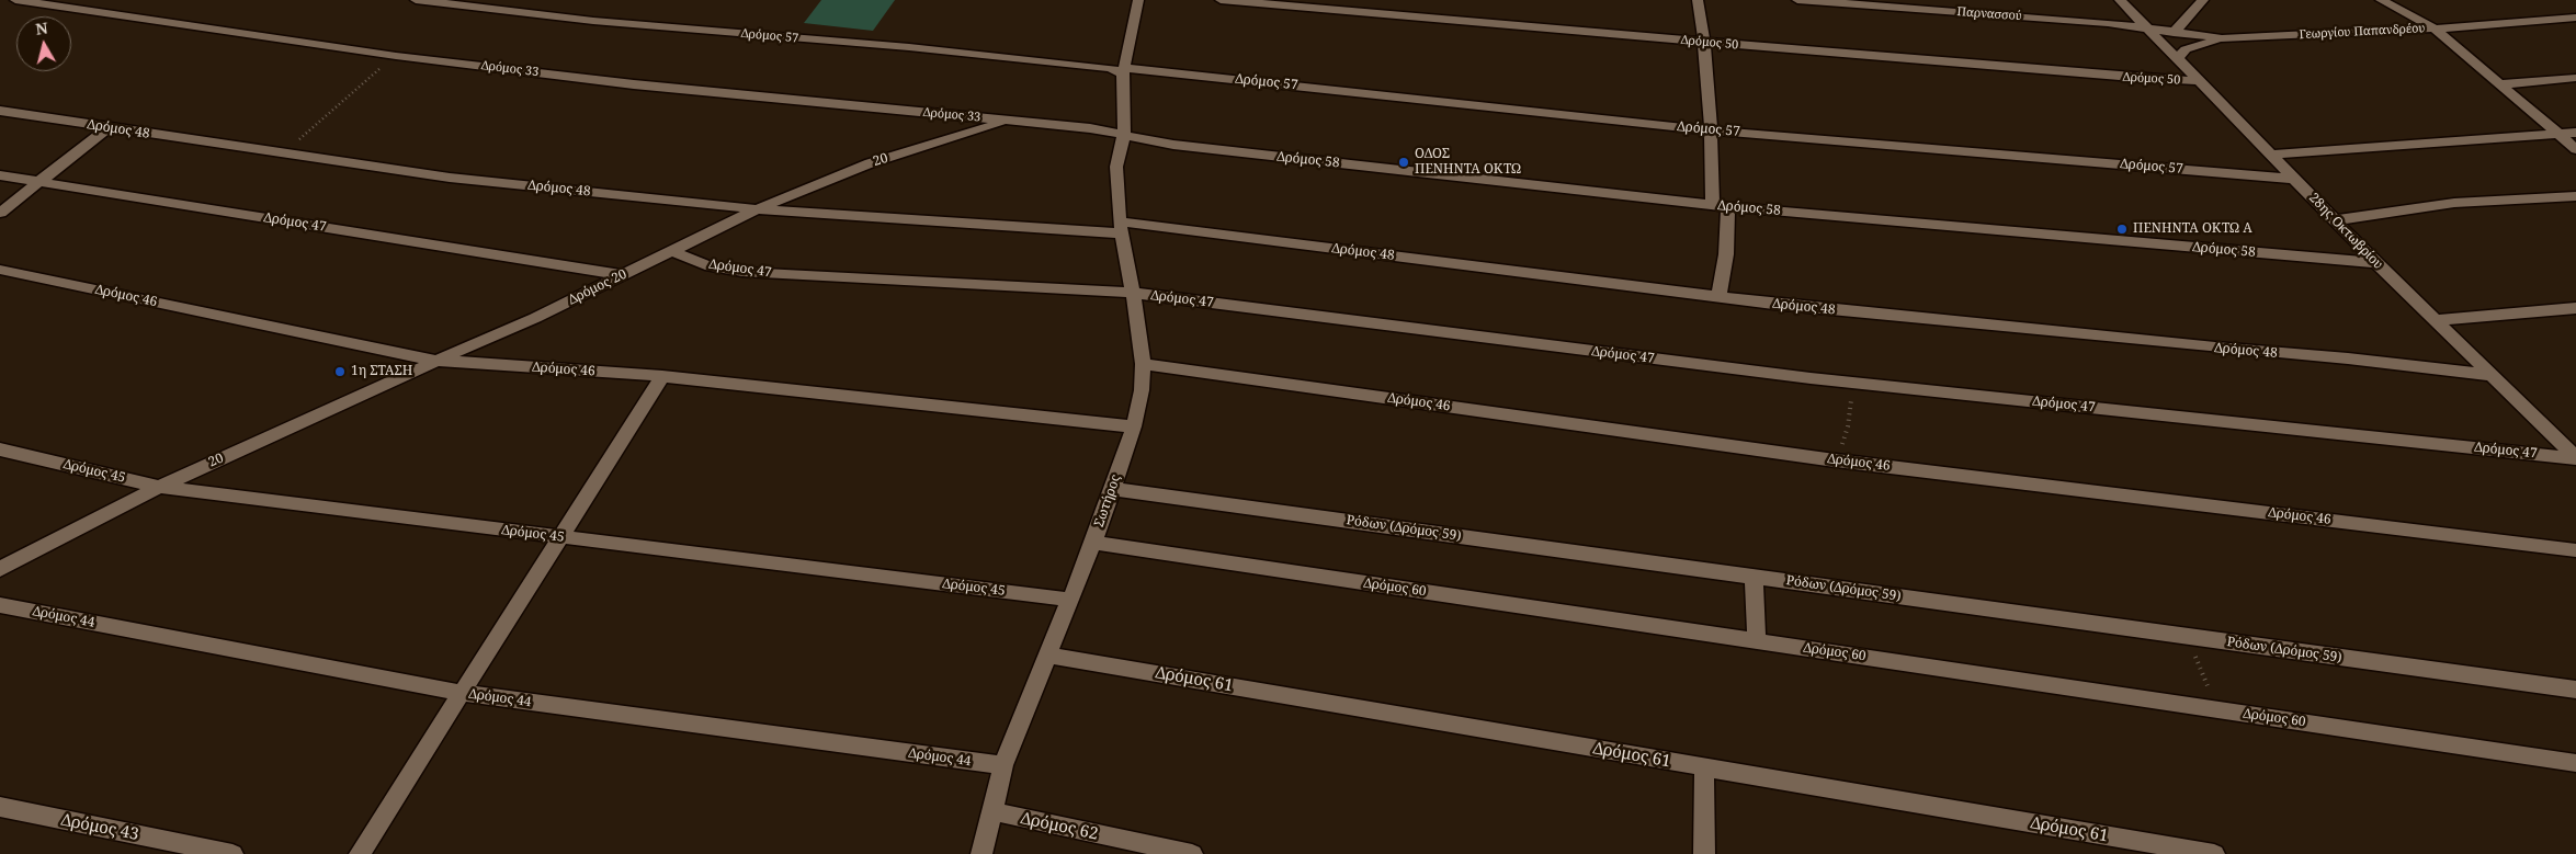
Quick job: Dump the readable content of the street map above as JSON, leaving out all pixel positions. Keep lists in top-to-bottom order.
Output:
{
  "streets": {
    "street": [
      "Παρνασσού",
      "Γεωργίου Παπανδρέου",
      "Δρόμος 57",
      "Δρόμος 50",
      "Δρόμος 33",
      "Δρόμος 48",
      "20",
      "Δρόμος 58",
      "Δρόμος 47",
      "28ης Οκτωβρίου",
      "Δρόμος 20",
      "Δρόμος 46",
      "Δρόμος 45",
      "Σωτήρος",
      "Ρόδων (Δρόμος 59)",
      "Δρόμος 60",
      "Δρόμος 44",
      "Δρόμος 61",
      "Δρόμος 62",
      "Δρόμος 43"
    ]
  },
  "crossings": [
    ["Παρνασσού", "Γεωργίου Παπανδρέου"],
    ["Παρνασσού", "28ης Οκτωβρίου"],
    ["Γεωργίου Παπανδρέου", "28ης Οκτωβρίου"],
    ["Δρόμος 57", "28ης Οκτωβρίου"],
    ["Δρόμος 57", "Σωτήρος"],
    ["Δρόμος 50", "28ης Οκτωβρίου"],
    ["Δρόμος 33", "20"],
    ["Δρόμος 33", "Δρόμος 58"],
    ["Δρόμος 33", "Σωτήρος"],
    ["Δρόμος 48", "20"],
    ["Δρόμος 48", "28ης Οκτωβρίου"],
    ["Δρόμος 48", "Δρόμος 20"],
    ["Δρόμος 48", "Σωτήρος"],
    ["20", "Δρόμος 20"],
    ["20", "Δρόμος 46"],
    ["20", "Δρόμος 45"],
    ["Δρόμος 58", "28ης Οκτωβρίου"],
    ["Δρόμος 58", "Σωτήρος"],
    ["Δρόμος 47", "28ης Οκτωβρίου"],
    ["Δρόμος 47", "Δρόμος 20"],
    ["Δρόμος 47", "Σωτήρος"],
    ["Δρόμος 20", "Δρόμος 46"],
    ["Δρόμος 46", "Σωτήρος"],
    ["Δρόμος 45", "Σωτήρος"],
    ["Σωτήρος", "Ρόδων (Δρόμος 59)"],
    ["Σωτήρος", "Δρόμος 60"],
    ["Σωτήρος", "Δρόμος 44"],
    ["Σωτήρος", "Δρόμος 61"],
    ["Σωτήρος", "Δρόμος 62"]
  ],
  "places": ["ΟΔΟΣ ΠΕΝΗΝΤΑ ΟΚΤΩ", "ΠΕΝΗΝΤΑ ΟΚΤΩ Α", "1η ΣΤΑΣΗ"],
  "north": "top"
}
